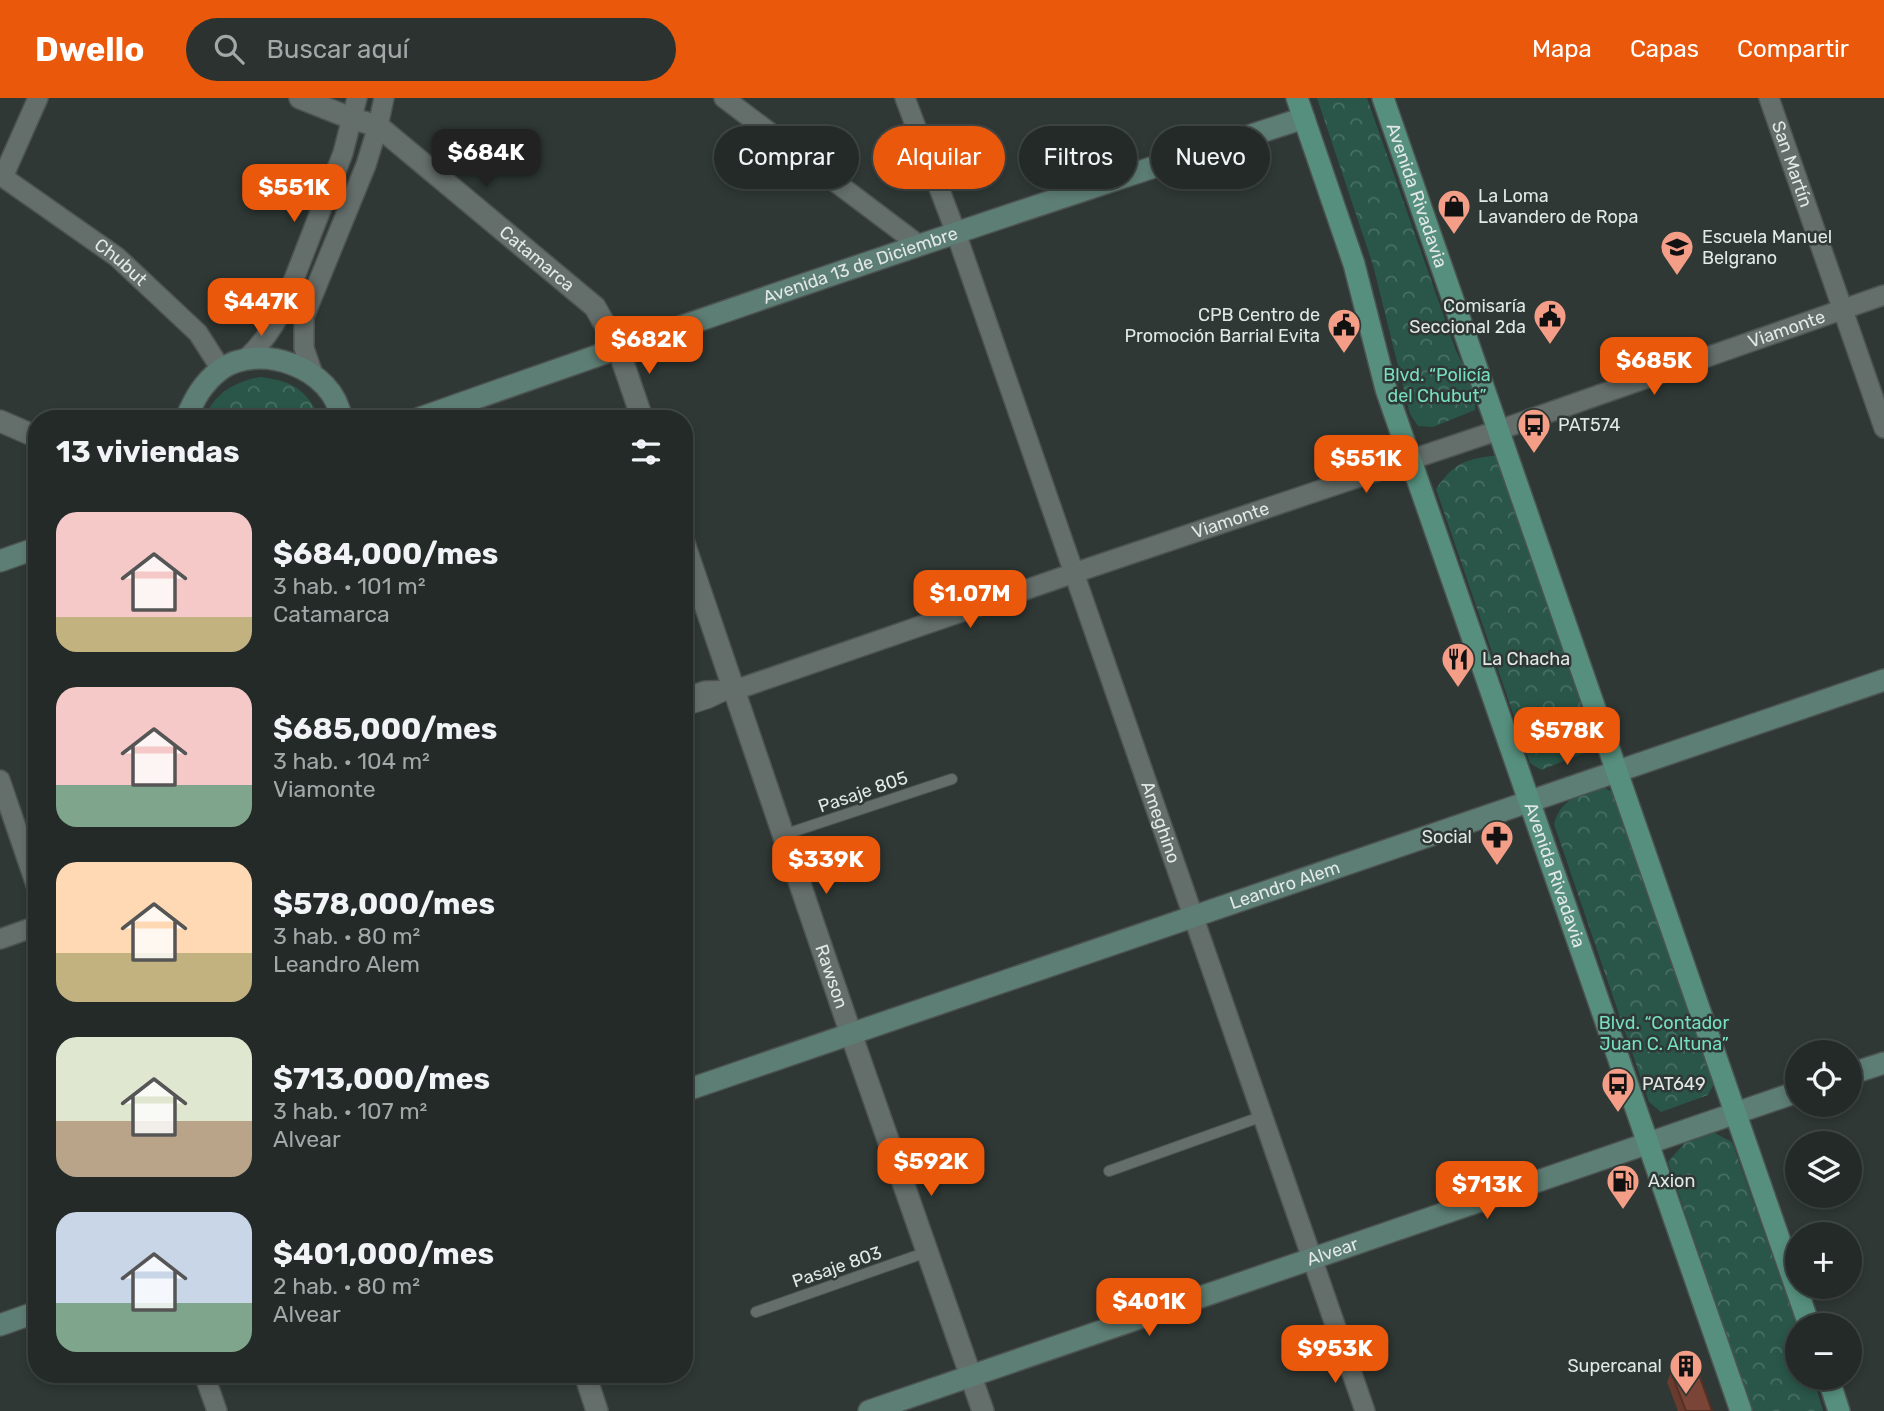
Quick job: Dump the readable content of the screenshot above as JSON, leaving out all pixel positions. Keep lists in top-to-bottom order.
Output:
{
  "streets": {
    "main road": [
      "Avenida Rivadavia",
      "Avenida 13 de Diciembre",
      "Leandro Alem",
      "Alvear"
    ],
    "street": [
      "San Martín",
      "Catamarca",
      "Chubut",
      "Viamonte",
      "Ameghino",
      "Rawson"
    ],
    "lane": ["Pasaje 805", "Pasaje 803"]
  },
  "crossings": [
    ["San Martín", "Viamonte"],
    ["Avenida Rivadavia", "Avenida 13 de Diciembre"],
    ["Avenida Rivadavia", "Viamonte"],
    ["Avenida Rivadavia", "Leandro Alem"],
    ["Avenida Rivadavia", "Alvear"],
    ["Catamarca", "Avenida 13 de Diciembre"],
    ["Avenida 13 de Diciembre", "Ameghino"],
    ["Viamonte", "Ameghino"],
    ["Viamonte", "Rawson"],
    ["Pasaje 805", "Rawson"],
    ["Ameghino", "Leandro Alem"],
    ["Ameghino", "Alvear"],
    ["Leandro Alem", "Rawson"],
    ["Rawson", "Alvear"],
    ["Rawson", "Pasaje 803"]
  ],
  "parks": ["Blvd. “Policía del Chubut”", "Blvd. “Contador Juan C. Altuna”"],
  "places": {
    "shop": ["La Loma Lavandero de Ropa"],
    "school or university": ["Escuela Manuel Belgrano"],
    "public building": ["Comisaría Seccional 2da", "CPB Centro de Promoción Barrial Evita"],
    "bus stop": ["PAT574", "PAT649"],
    "restaurant": ["La Chacha"],
    "pharmacy": ["Social"],
    "fuel station": ["Axion"],
    "building": ["Supercanal"]
  },
  "page": {
    "header": "Dwello",
    "search": "Buscar aquí",
    "nav": ["Mapa", "Capas", "Compartir"],
    "chip": [
      "Comprar",
      "Alquilar",
      "Filtros",
      "Nuevo"
    ],
    "price": [
      "$684K",
      "$551K",
      "$447K",
      "$682K",
      "$685K",
      "$551K",
      "$1.07M",
      "$578K",
      "$339K",
      "$592K",
      "$713K",
      "$401K",
      "$953K"
    ],
    "heading": "13 viviendas",
    "list": [
      {
        "name": "$684,000/mes",
        "note": "3 hab. · 101 m² · Catamarca"
      },
      {
        "name": "$685,000/mes",
        "note": "3 hab. · 104 m² · Viamonte"
      },
      {
        "name": "$578,000/mes",
        "note": "3 hab. · 80 m² · Leandro Alem"
      },
      {
        "name": "$713,000/mes",
        "note": "3 hab. · 107 m² · Alvear"
      },
      {
        "name": "$401,000/mes",
        "note": "2 hab. · 80 m² · Alvear"
      }
    ],
    "map_buttons": ["+", "−"]
  }
}
